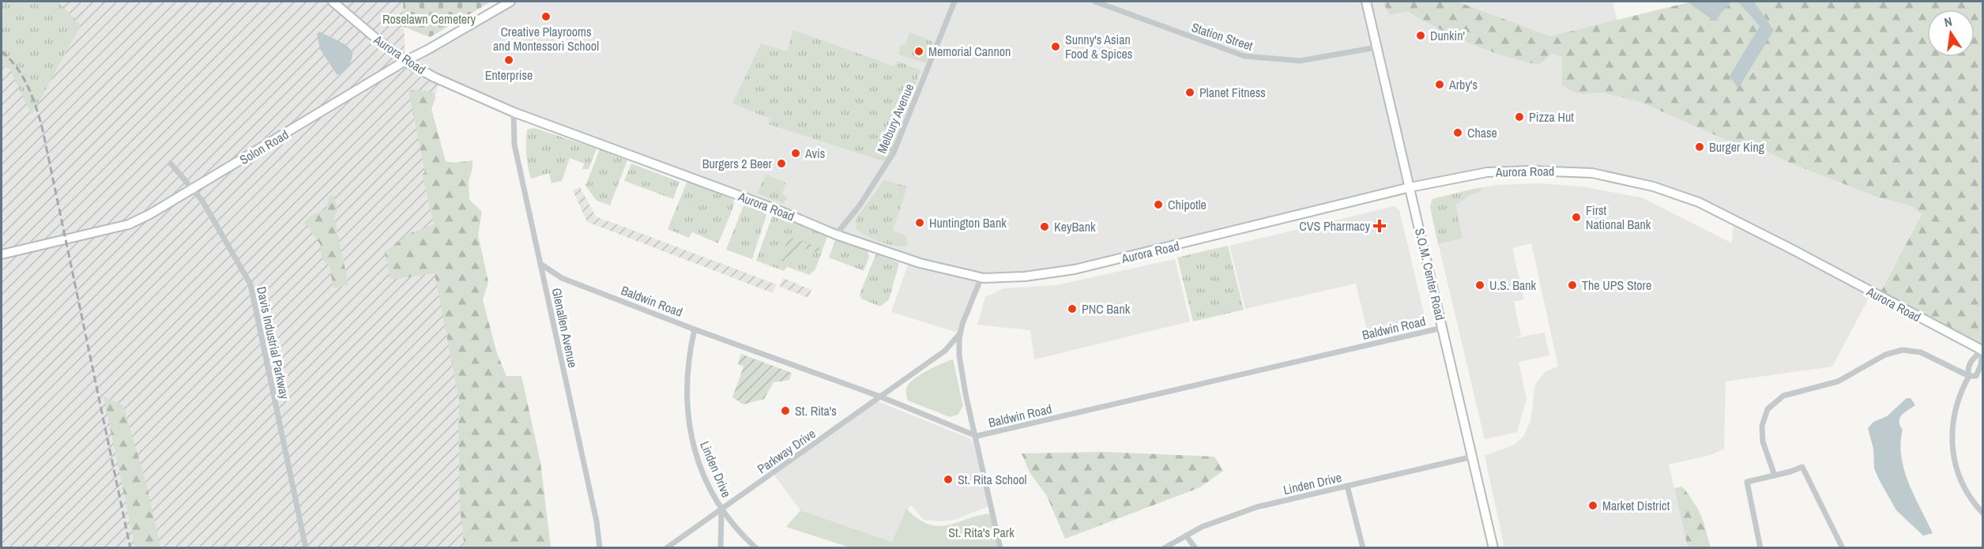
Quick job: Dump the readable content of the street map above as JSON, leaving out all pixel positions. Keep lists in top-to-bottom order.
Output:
{
  "streets": {
    "main road": ["Aurora Road", "Solon Road", "S.O.M. Center Road"],
    "street": [
      "Station Street",
      "Melbury Avenue",
      "Baldwin Road",
      "Glenallen Avenue",
      "Davis Industrial Parkway",
      "Parkway Drive",
      "Linden Drive"
    ]
  },
  "crossings": [
    ["Station Street", "S.O.M. Center Road"],
    ["Aurora Road", "Melbury Avenue"],
    ["Aurora Road", "Solon Road"],
    ["Aurora Road", "S.O.M. Center Road"],
    ["Aurora Road", "Glenallen Avenue"],
    ["Solon Road", "Davis Industrial Parkway"],
    ["S.O.M. Center Road", "Baldwin Road"],
    ["S.O.M. Center Road", "Linden Drive"],
    ["Baldwin Road", "Glenallen Avenue"],
    ["Baldwin Road", "Parkway Drive"],
    ["Baldwin Road", "Linden Drive"],
    ["Parkway Drive", "Linden Drive"]
  ],
  "parks": ["Roselawn Cemetery", "St. Rita's Park"],
  "places": {
    "other": [
      "Creative Playrooms and Montessori School",
      "Dunkin'",
      "Sunny's Asian Food & Spices",
      "Memorial Cannon",
      "Enterprise",
      "Arby's",
      "Planet Fitness",
      "Pizza Hut",
      "Chase",
      "Burger King",
      "Avis",
      "Burgers 2 Beer",
      "Chipotle",
      "First National Bank",
      "Huntington Bank",
      "KeyBank",
      "U.S. Bank",
      "The UPS Store",
      "PNC Bank",
      "St. Rita's",
      "St. Rita School",
      "Market District"
    ],
    "health": ["CVS Pharmacy"]
  },
  "north": "top"
}
